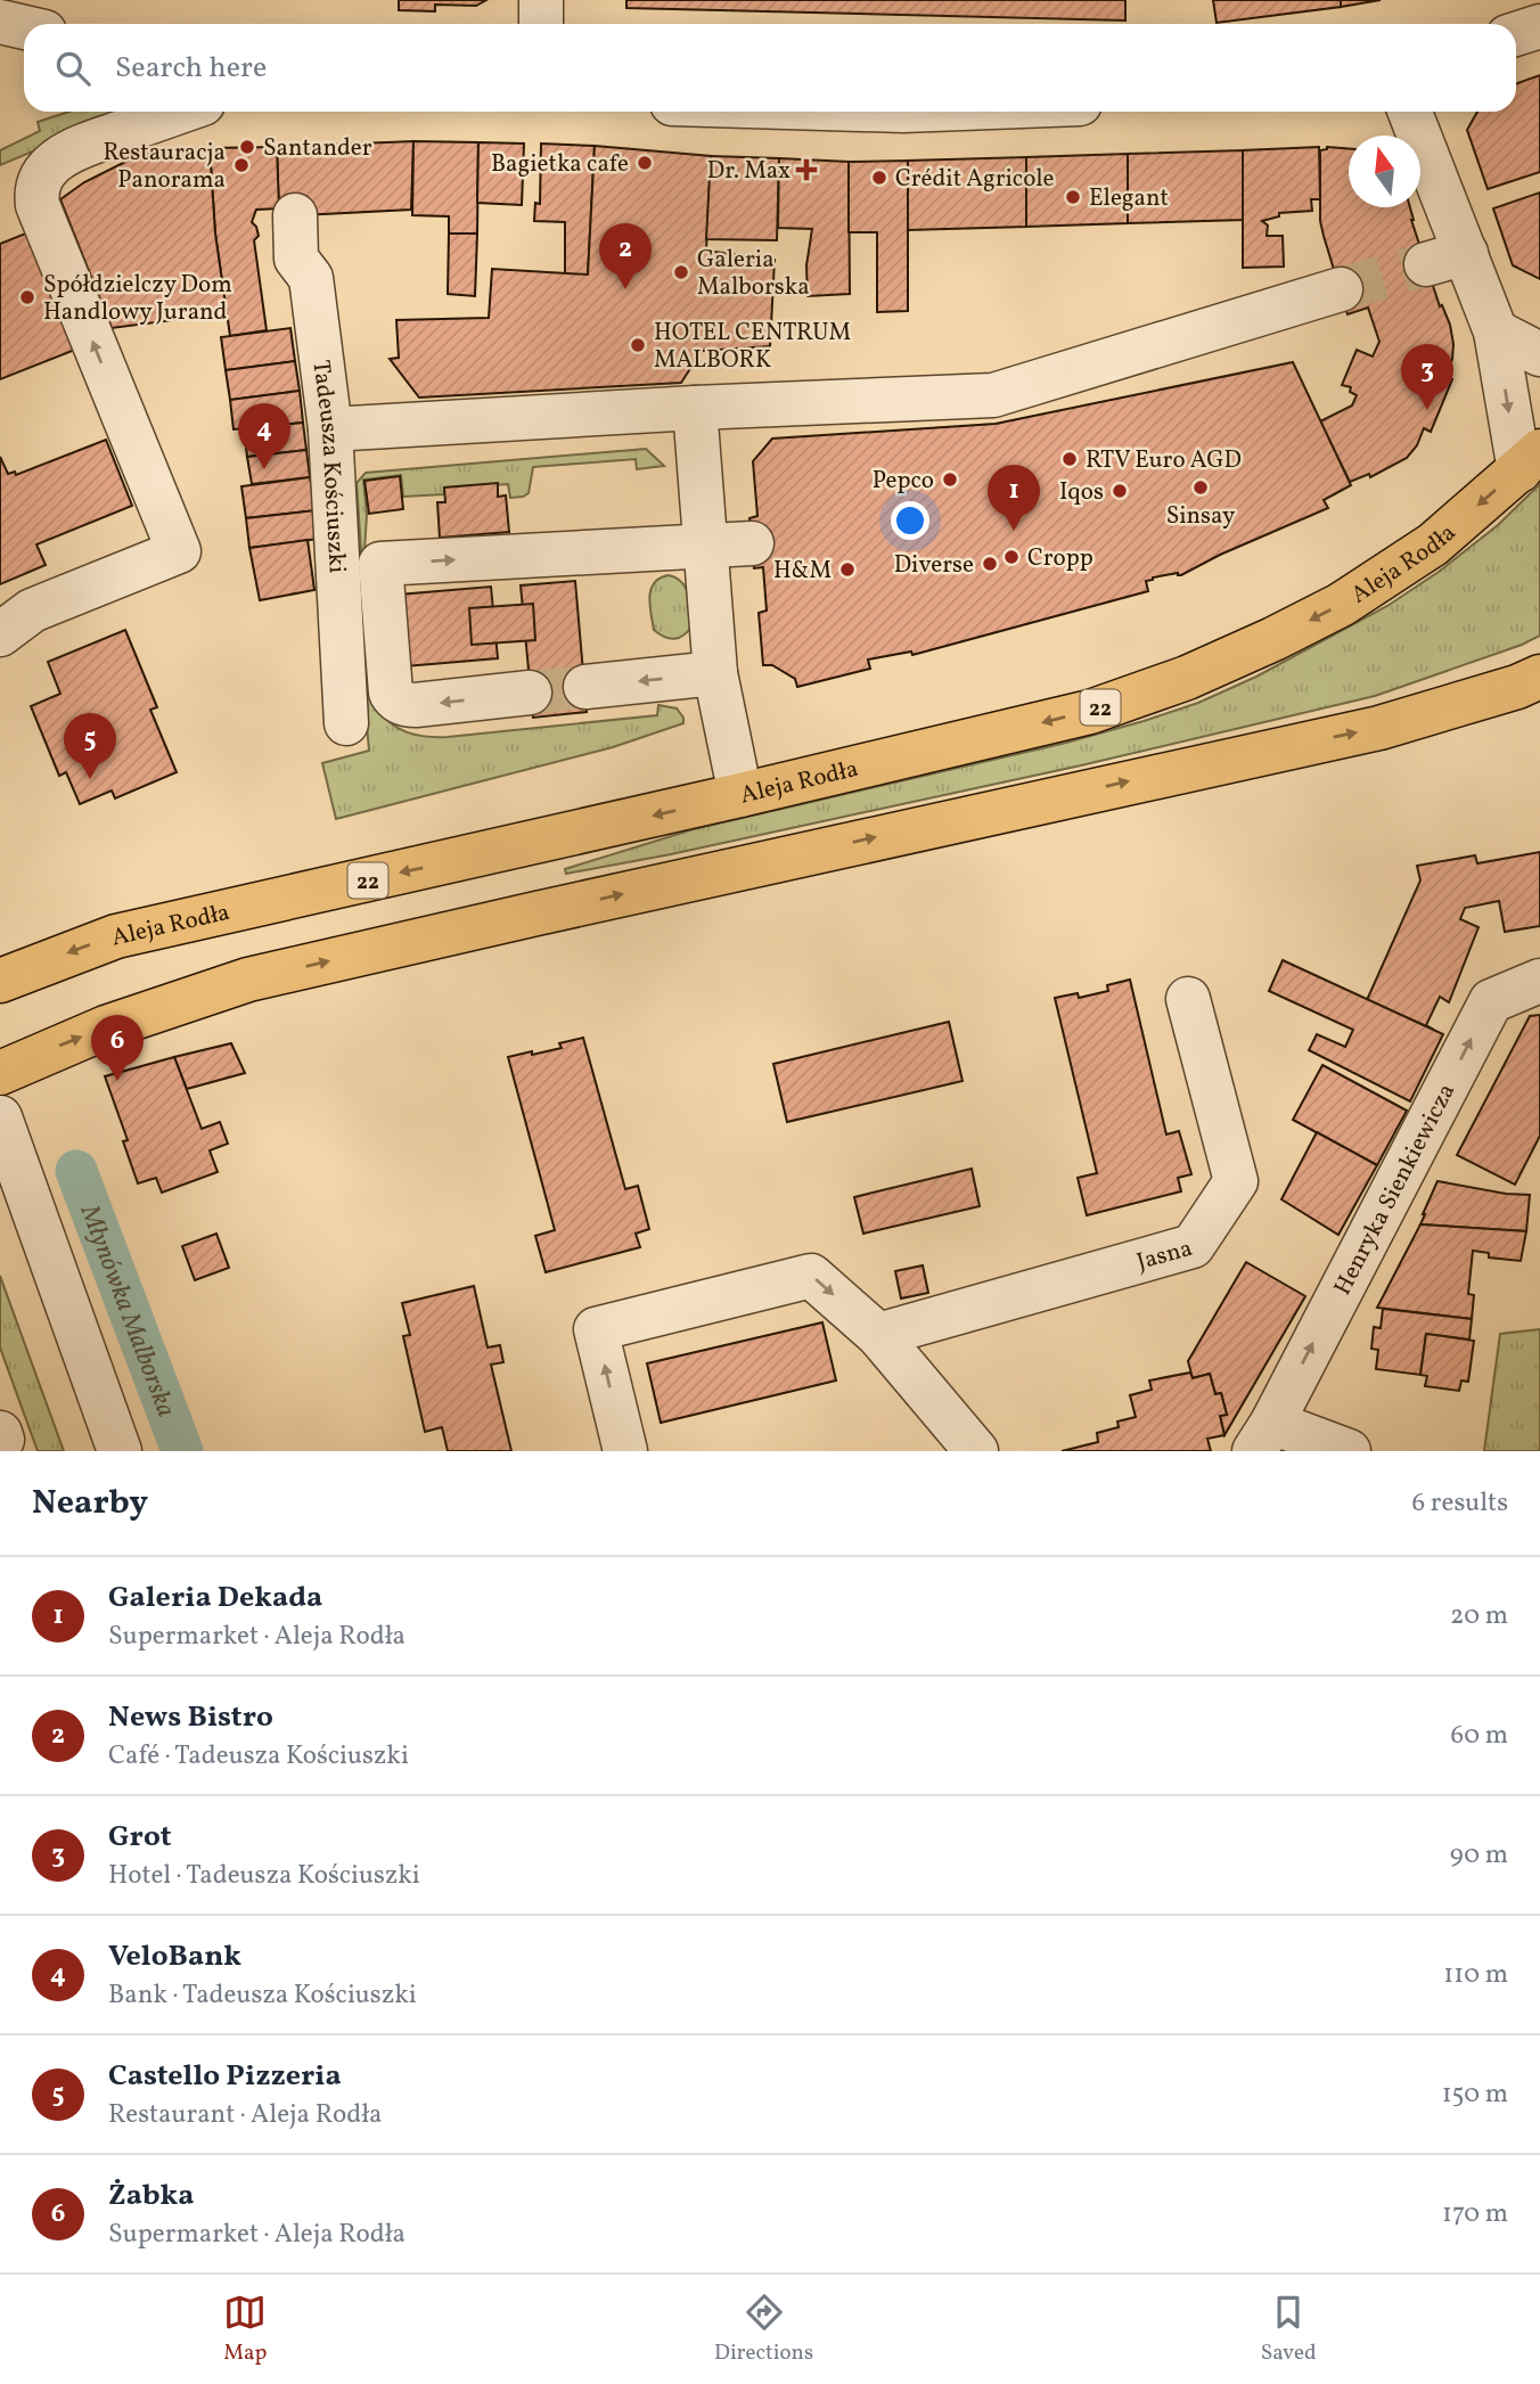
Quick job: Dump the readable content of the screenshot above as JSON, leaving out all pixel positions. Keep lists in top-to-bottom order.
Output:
{
  "streets": {
    "main road": ["Aleja Rodła", "22"],
    "street": ["Tadeusza Kościuszki", "Henryka Sienkiewicza", "Jasna"]
  },
  "one_way": ["Henryka Sienkiewicza"],
  "water": ["Młynówka Malborska"],
  "places": {
    "other": [
      "Santander",
      "Bagietka cafe",
      "Restauracja Panorama",
      "Crédit Agricole",
      "Elegant",
      "Galeria Malborska",
      "Spółdzielczy Dom Handlowy Jurand",
      "HOTEL CENTRUM MALBORK",
      "RTV Euro AGD",
      "Pepco",
      "Sinsay",
      "Iqos",
      "Cropp",
      "Diverse",
      "H&M"
    ],
    "health": ["Dr. Max"]
  },
  "north": "top",
  "page": {
    "search": "Search here",
    "pins": [
      "2",
      "3",
      "4",
      "1",
      "5",
      "6"
    ],
    "heading": ["Nearby", "6 results"],
    "list": [
      {
        "mark": "1",
        "name": "Galeria Dekada",
        "note": "Supermarket · Aleja Rodła",
        "value": "20 m"
      },
      {
        "mark": "2",
        "name": "News Bistro",
        "note": "Café · Tadeusza Kościuszki",
        "value": "60 m"
      },
      {
        "mark": "3",
        "name": "Grot",
        "note": "Hotel · Tadeusza Kościuszki",
        "value": "90 m"
      },
      {
        "mark": "4",
        "name": "VeloBank",
        "note": "Bank · Tadeusza Kościuszki",
        "value": "110 m"
      },
      {
        "mark": "5",
        "name": "Castello Pizzeria",
        "note": "Restaurant · Aleja Rodła",
        "value": "150 m"
      },
      {
        "mark": "6",
        "name": "Żabka",
        "note": "Supermarket · Aleja Rodła",
        "value": "170 m"
      }
    ],
    "nav": ["Map", "Directions", "Saved"]
  }
}
